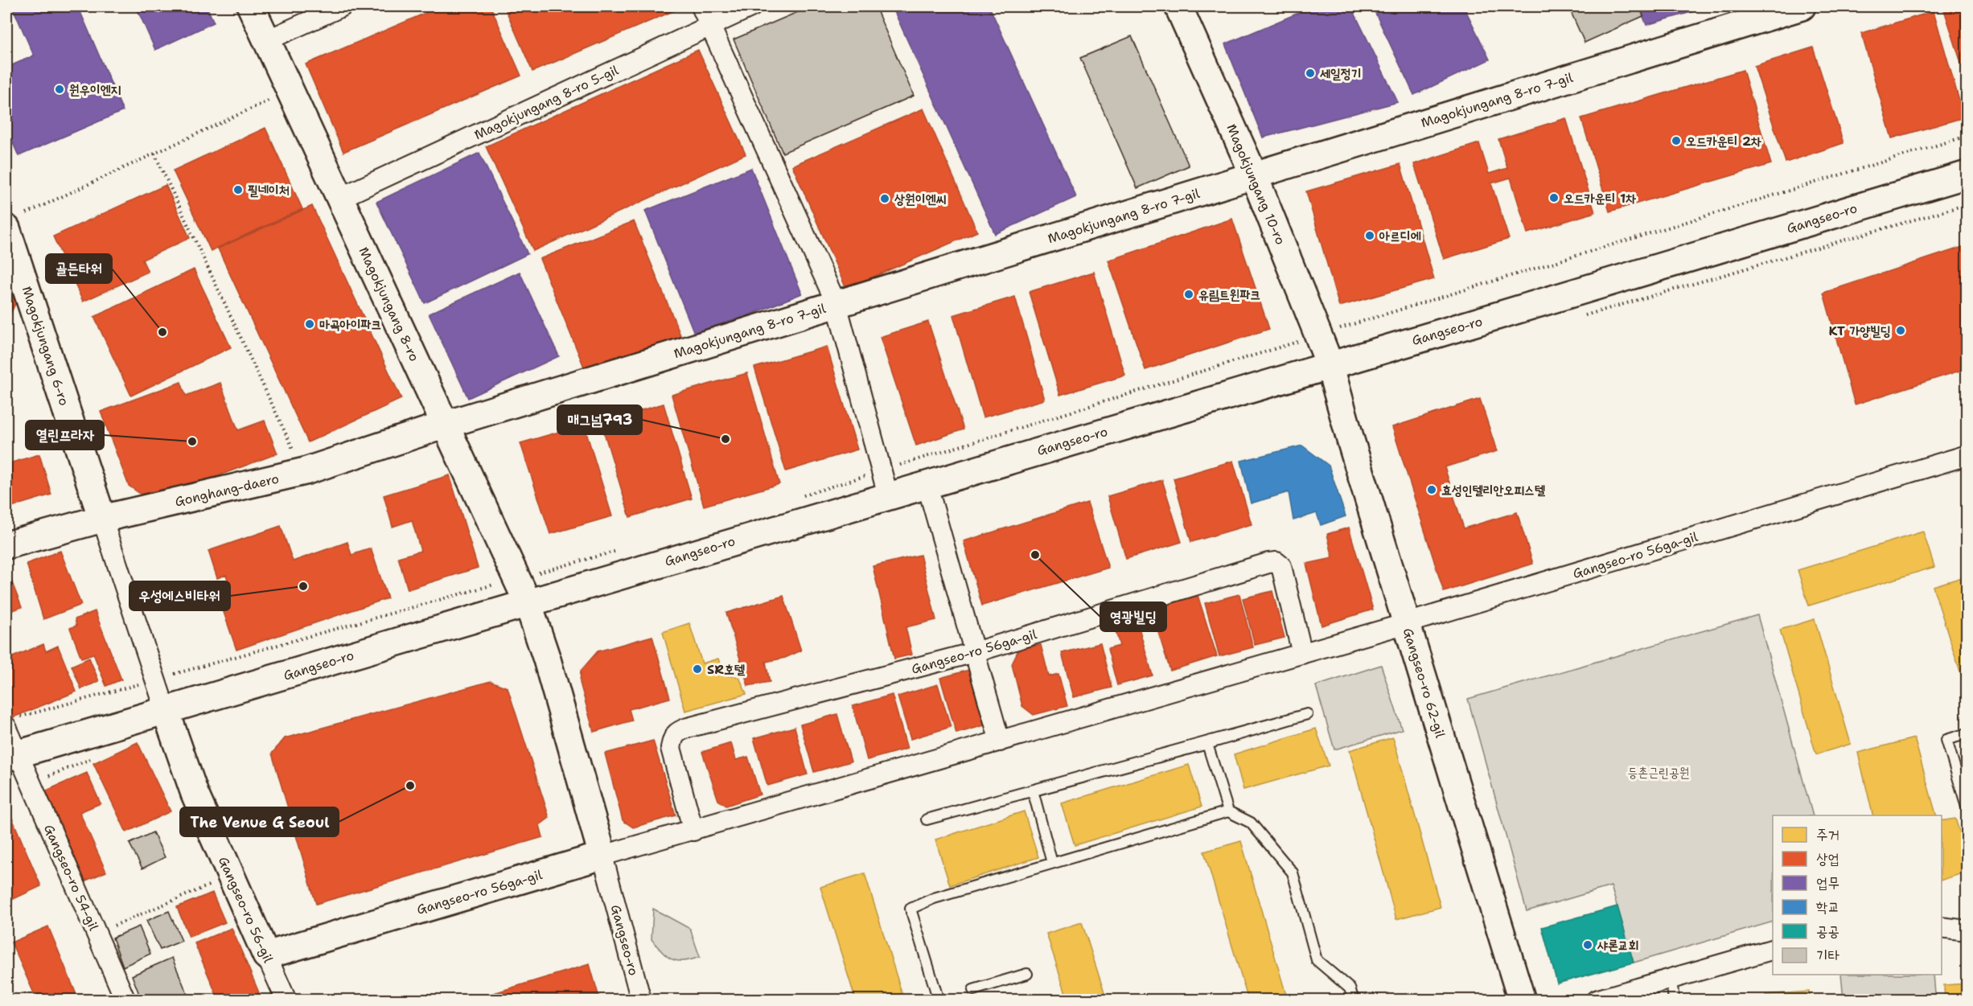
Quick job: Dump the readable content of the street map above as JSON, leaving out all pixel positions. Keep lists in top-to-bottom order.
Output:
{
  "streets": {
    "street": [
      "Magokjungang 8-ro 7-gil",
      "Magokjungang 8-ro 5-gil",
      "Magokjungang 10-ro",
      "Gangseo-ro",
      "Magokjungang 8-ro",
      "Magokjungang 6-ro",
      "Gonghang-daero",
      "Gangseo-ro 56ga-gil",
      "Gangseo-ro 62-gil",
      "Gangseo-ro 54-gil",
      "Gangseo-ro 56-gil"
    ]
  },
  "crossings": [
    ["Magokjungang 8-ro 7-gil", "Magokjungang 10-ro"],
    ["Magokjungang 8-ro 7-gil", "Magokjungang 8-ro"],
    ["Magokjungang 8-ro 7-gil", "Gonghang-daero"],
    ["Magokjungang 8-ro 5-gil", "Magokjungang 8-ro"],
    ["Magokjungang 10-ro", "Gangseo-ro"],
    ["Magokjungang 10-ro", "Gangseo-ro 62-gil"],
    ["Gangseo-ro", "Magokjungang 8-ro"],
    ["Gangseo-ro", "Gangseo-ro 56ga-gil"],
    ["Gangseo-ro", "Gangseo-ro 62-gil"],
    ["Gangseo-ro", "Gangseo-ro 54-gil"],
    ["Gangseo-ro", "Gangseo-ro 56-gil"],
    ["Magokjungang 8-ro", "Gonghang-daero"],
    ["Magokjungang 6-ro", "Gonghang-daero"],
    ["Gangseo-ro 56ga-gil", "Gangseo-ro 62-gil"],
    ["Gangseo-ro 56ga-gil", "Gangseo-ro 56-gil"]
  ],
  "parks": ["등촌근린공원"],
  "places": [
    "세일정기",
    "원우이엔지",
    "오드카운티 2차",
    "필네이처",
    "오드카운티 1차",
    "상원이엔씨",
    "아르디에",
    "유림트윈파크",
    "마곡아이파크",
    "KT 가양빌딩",
    "골든타워",
    "매그넘793",
    "열린프라자",
    "효성인텔리안오피스텔",
    "영광빌딩",
    "우성에스비타워",
    "SR호텔",
    "The Venue G Seoul",
    "샤론교회"
  ],
  "legend": [
    "주거",
    "상업",
    "업무",
    "학교",
    "공공",
    "기타"
  ]
}
